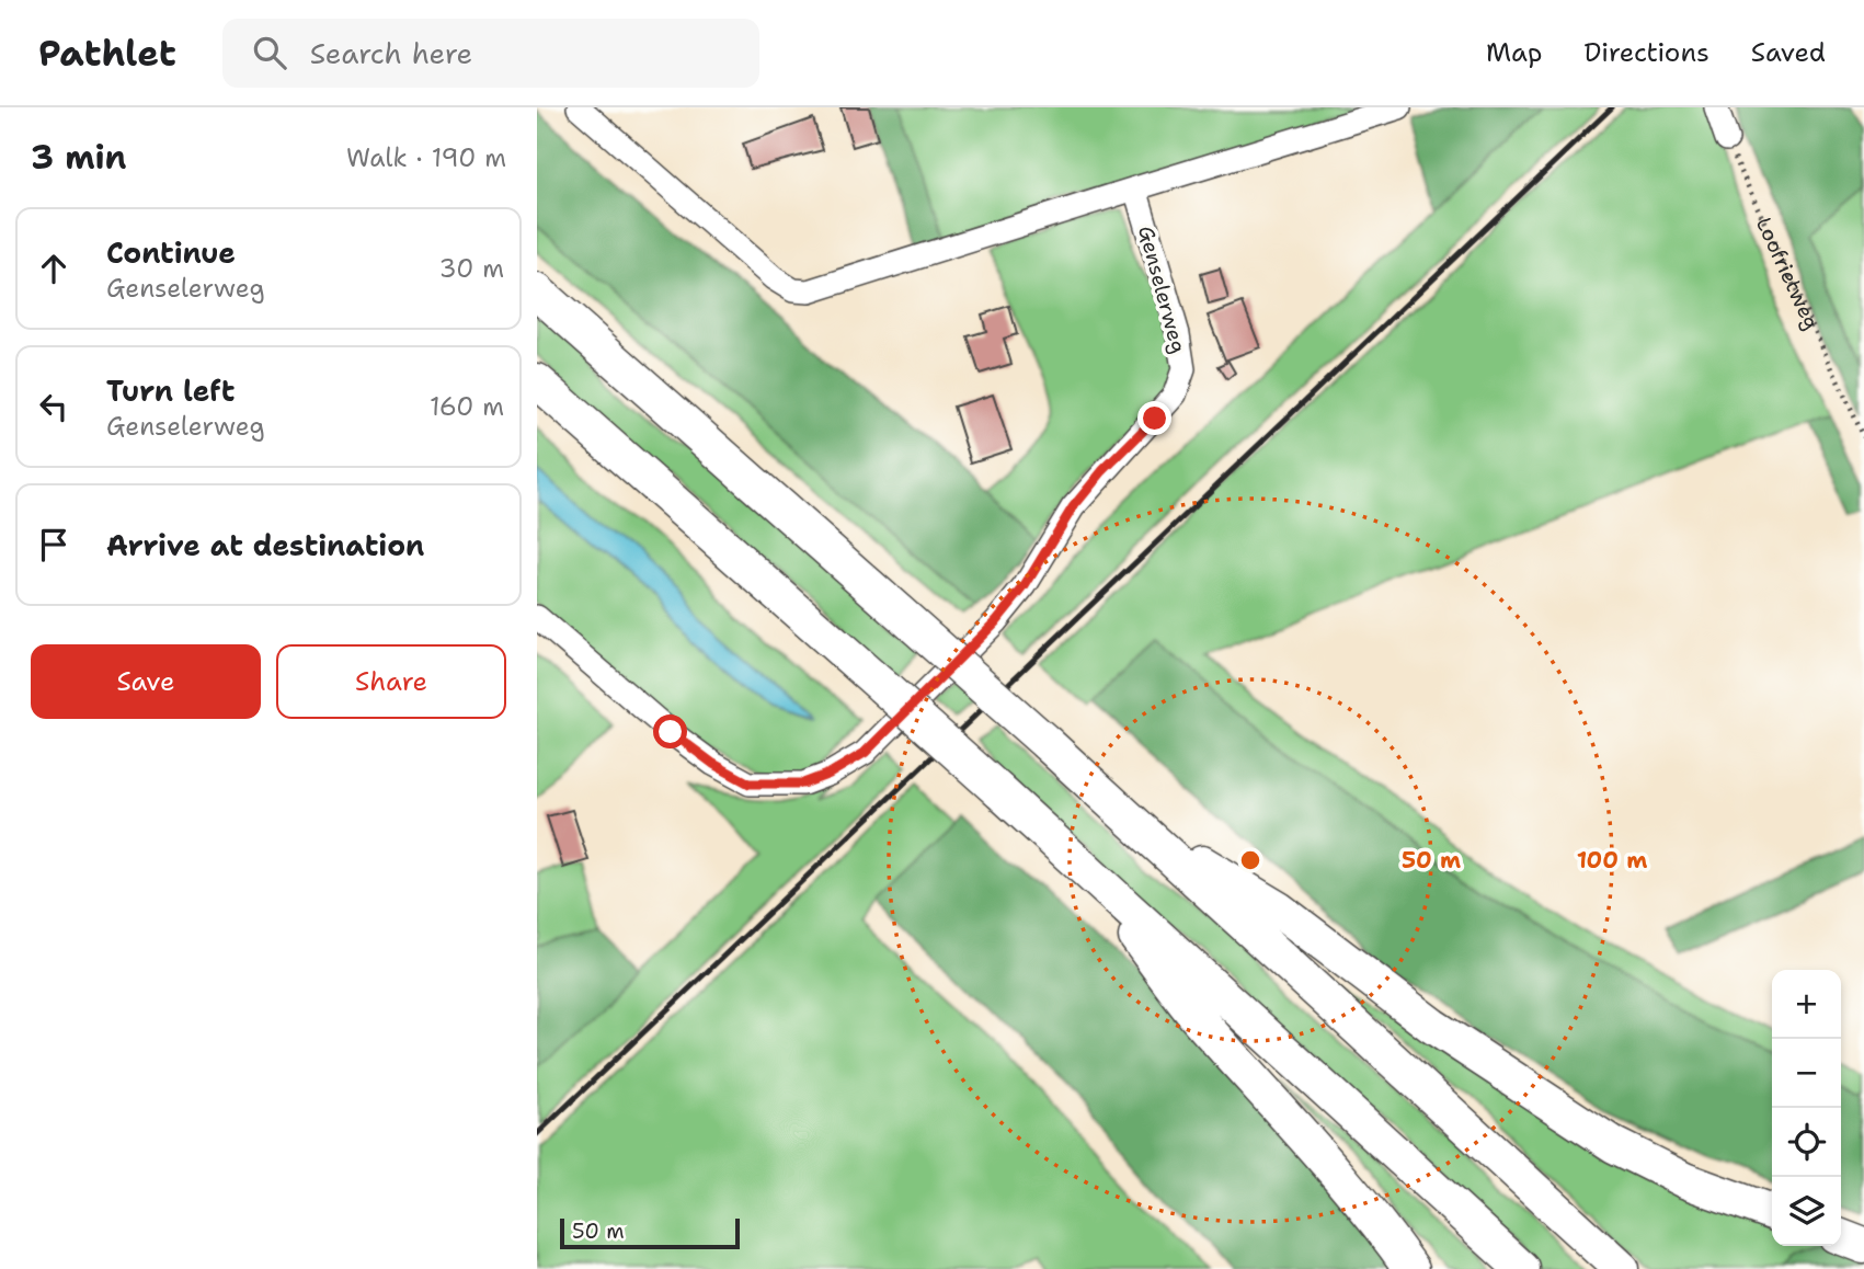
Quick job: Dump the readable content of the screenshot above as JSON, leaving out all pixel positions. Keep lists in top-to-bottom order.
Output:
{
  "streets": {
    "street": ["Genselerweg"],
    "path": ["Loofrietweg"]
  },
  "scale_bar": "50 m",
  "page": {
    "header": "Pathlet",
    "search": "Search here",
    "nav": ["Map", "Directions", "Saved"],
    "heading": ["3 min", "Walk · 190 m"],
    "list": [
      ["Continue", "Genselerweg", "30 m"],
      ["Turn left", "Genselerweg", "160 m"],
      "Arrive at destination"
    ],
    "buttons": ["Save", "Share"],
    "map_buttons": ["+", "−"],
    "scale": "50 m"
  },
  "rings": ["50 m", "100 m"]
}
